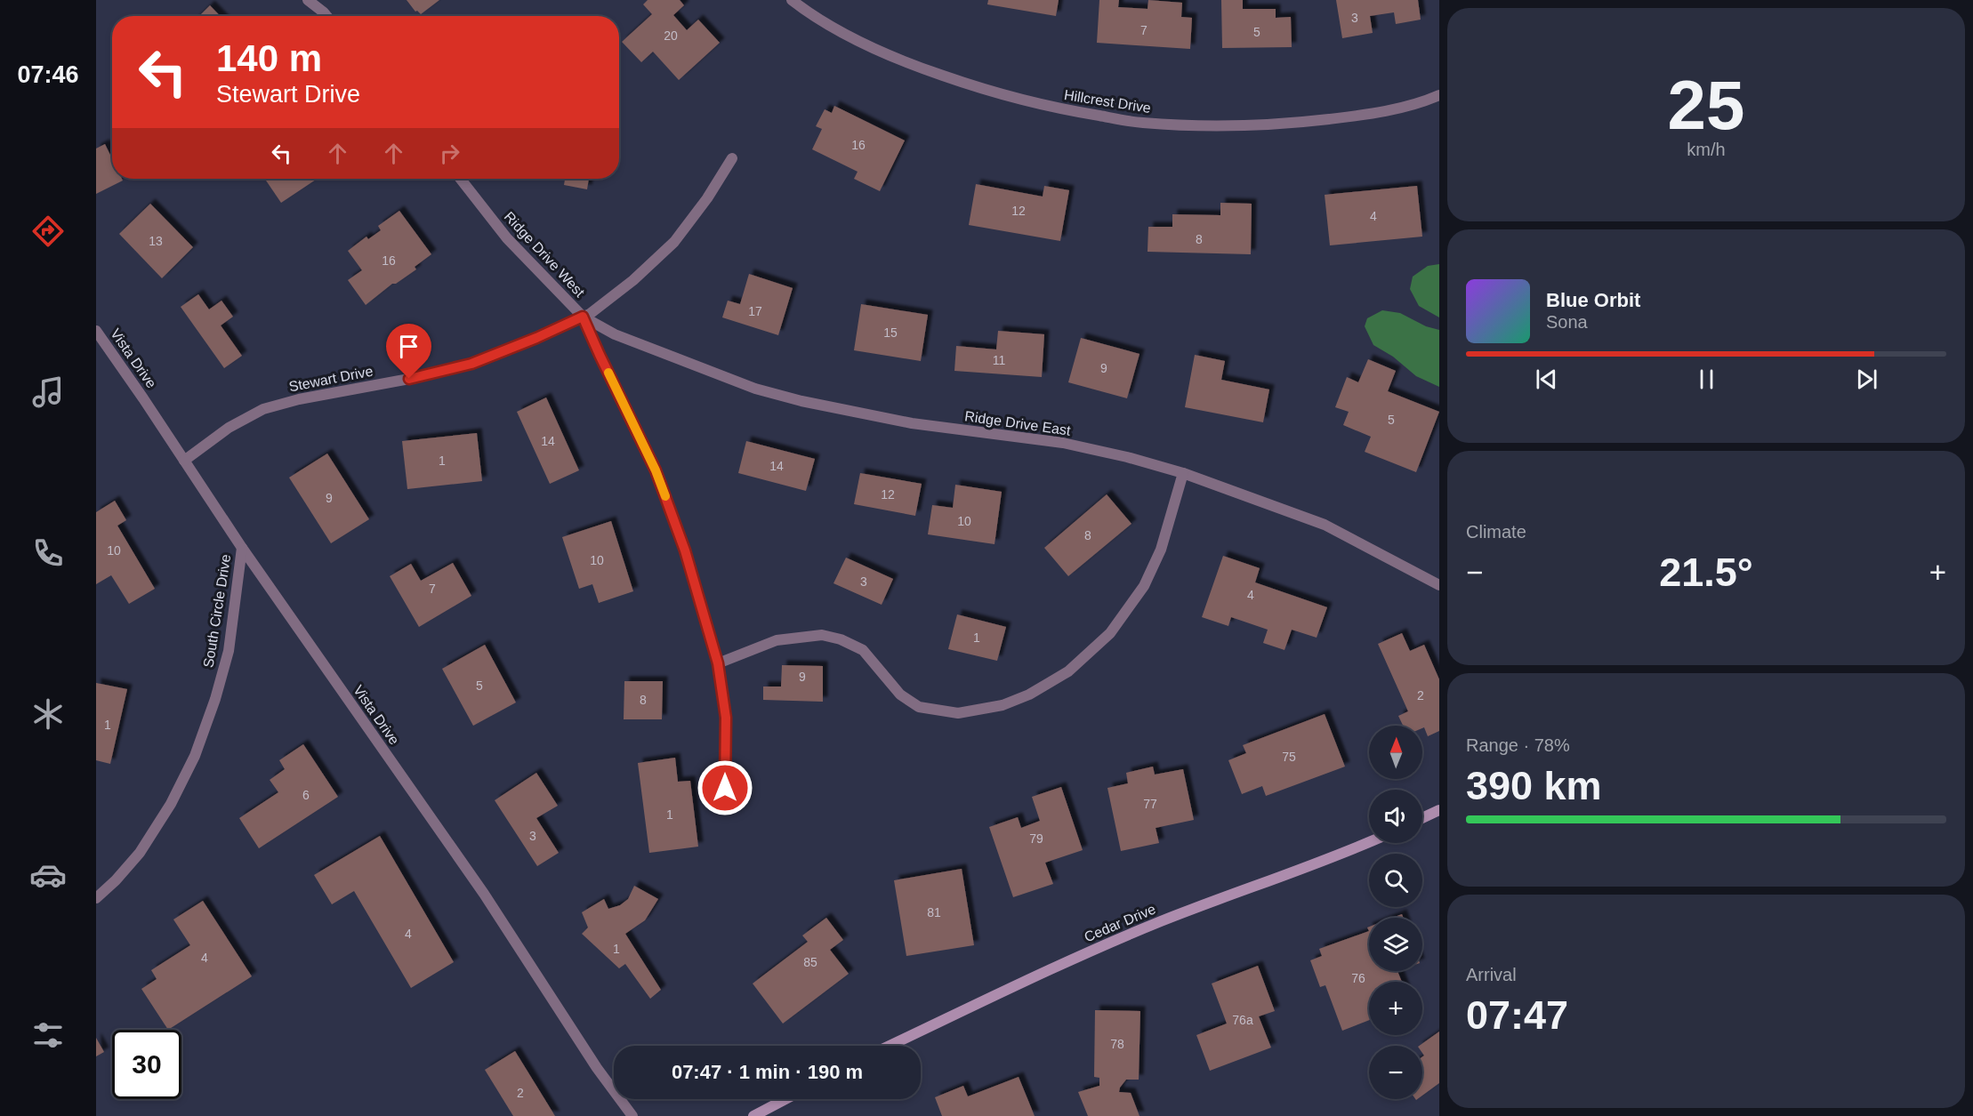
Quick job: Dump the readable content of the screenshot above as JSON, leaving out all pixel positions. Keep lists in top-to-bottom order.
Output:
{
  "streets": {
    "street": [
      "Hillcrest Drive",
      "Ridge Drive West",
      "Vista Drive",
      "Stewart Drive",
      "Ridge Drive East",
      "South Circle Drive",
      "Cedar Drive"
    ]
  },
  "crossings": [
    ["Ridge Drive West", "Stewart Drive"],
    ["Ridge Drive West", "Ridge Drive East"],
    ["Vista Drive", "Stewart Drive"],
    ["Vista Drive", "South Circle Drive"],
    ["Stewart Drive", "Ridge Drive East"]
  ],
  "house_numbers": [
    "3",
    "7",
    "5",
    "20",
    "16",
    "12",
    "4",
    "8",
    "13",
    "16",
    "17",
    "15",
    "11",
    "9",
    "5",
    "14",
    "1",
    "14",
    "12",
    "9",
    "10",
    "8",
    "10",
    "10",
    "3",
    "7",
    "4",
    "1",
    "9",
    "5",
    "2",
    "8",
    "1",
    "75",
    "6",
    "77",
    "1",
    "3",
    "79",
    "81",
    "4",
    "1",
    "4",
    "85",
    "76",
    "76a",
    "78",
    "2"
  ],
  "north": "top",
  "page": {
    "tabs": "07:46",
    "tile": [
      ["25", "km/h"],
      "Climate",
      ["Range · 78%", "390 km"],
      ["Arrival", "07:47"]
    ],
    "turn": ["140 m", "Stewart Drive"],
    "song": ["Blue Orbit", "Sona"],
    "heat": ["−", "21.5°", "+"],
    "map_buttons": ["+", "−"],
    "limit": "30",
    "trip": "07:47 · 1 min · 190 m"
  }
}
